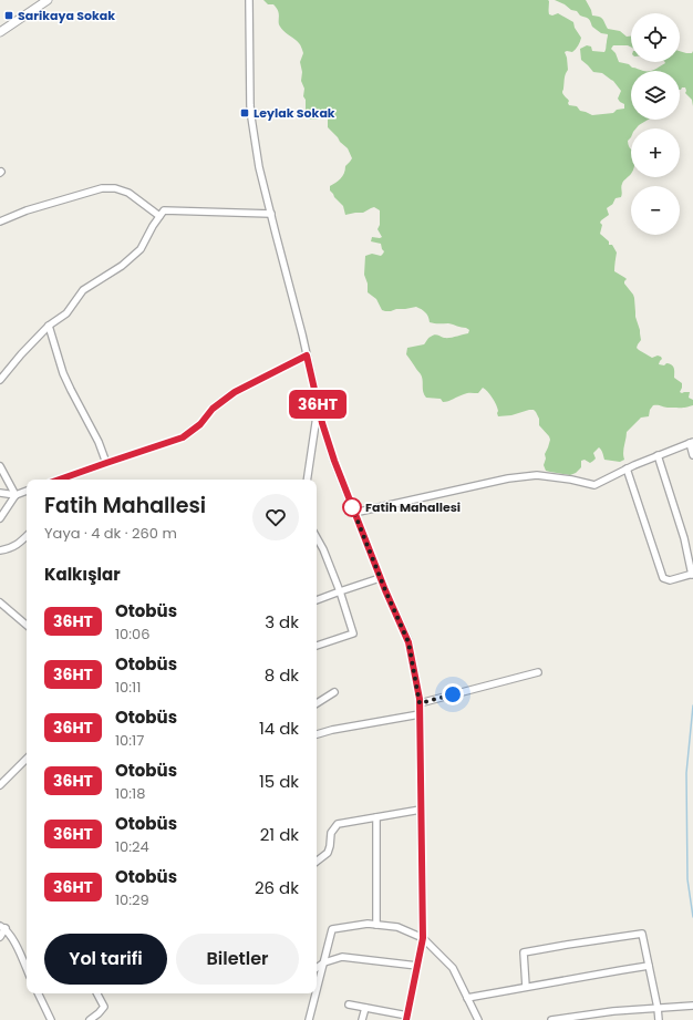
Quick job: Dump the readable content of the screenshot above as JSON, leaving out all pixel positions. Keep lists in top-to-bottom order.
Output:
{
  "places": {
    "transit": ["Sarikaya Sokak", "Leylak Sokak"],
    "other": ["Fatih Mahallesi"]
  },
  "lines": ["bus line 36HT"],
  "page": {
    "on_map": "36HT",
    "map_buttons": ["+", "−"],
    "heading": [
      ["Fatih Mahallesi", "Yaya · 4 dk · 260 m"],
      "Kalkışlar"
    ],
    "list": [
      {
        "mark": "36HT",
        "name": "Otobüs",
        "note": "10:06",
        "value": "3 dk"
      },
      {
        "mark": "36HT",
        "name": "Otobüs",
        "note": "10:11",
        "value": "8 dk"
      },
      {
        "mark": "36HT",
        "name": "Otobüs",
        "note": "10:17",
        "value": "14 dk"
      },
      {
        "mark": "36HT",
        "name": "Otobüs",
        "note": "10:18",
        "value": "15 dk"
      },
      {
        "mark": "36HT",
        "name": "Otobüs",
        "note": "10:24",
        "value": "21 dk"
      },
      {
        "mark": "36HT",
        "name": "Otobüs",
        "note": "10:29",
        "value": "26 dk"
      }
    ],
    "buttons": ["Yol tarifi", "Biletler"]
  }
}
